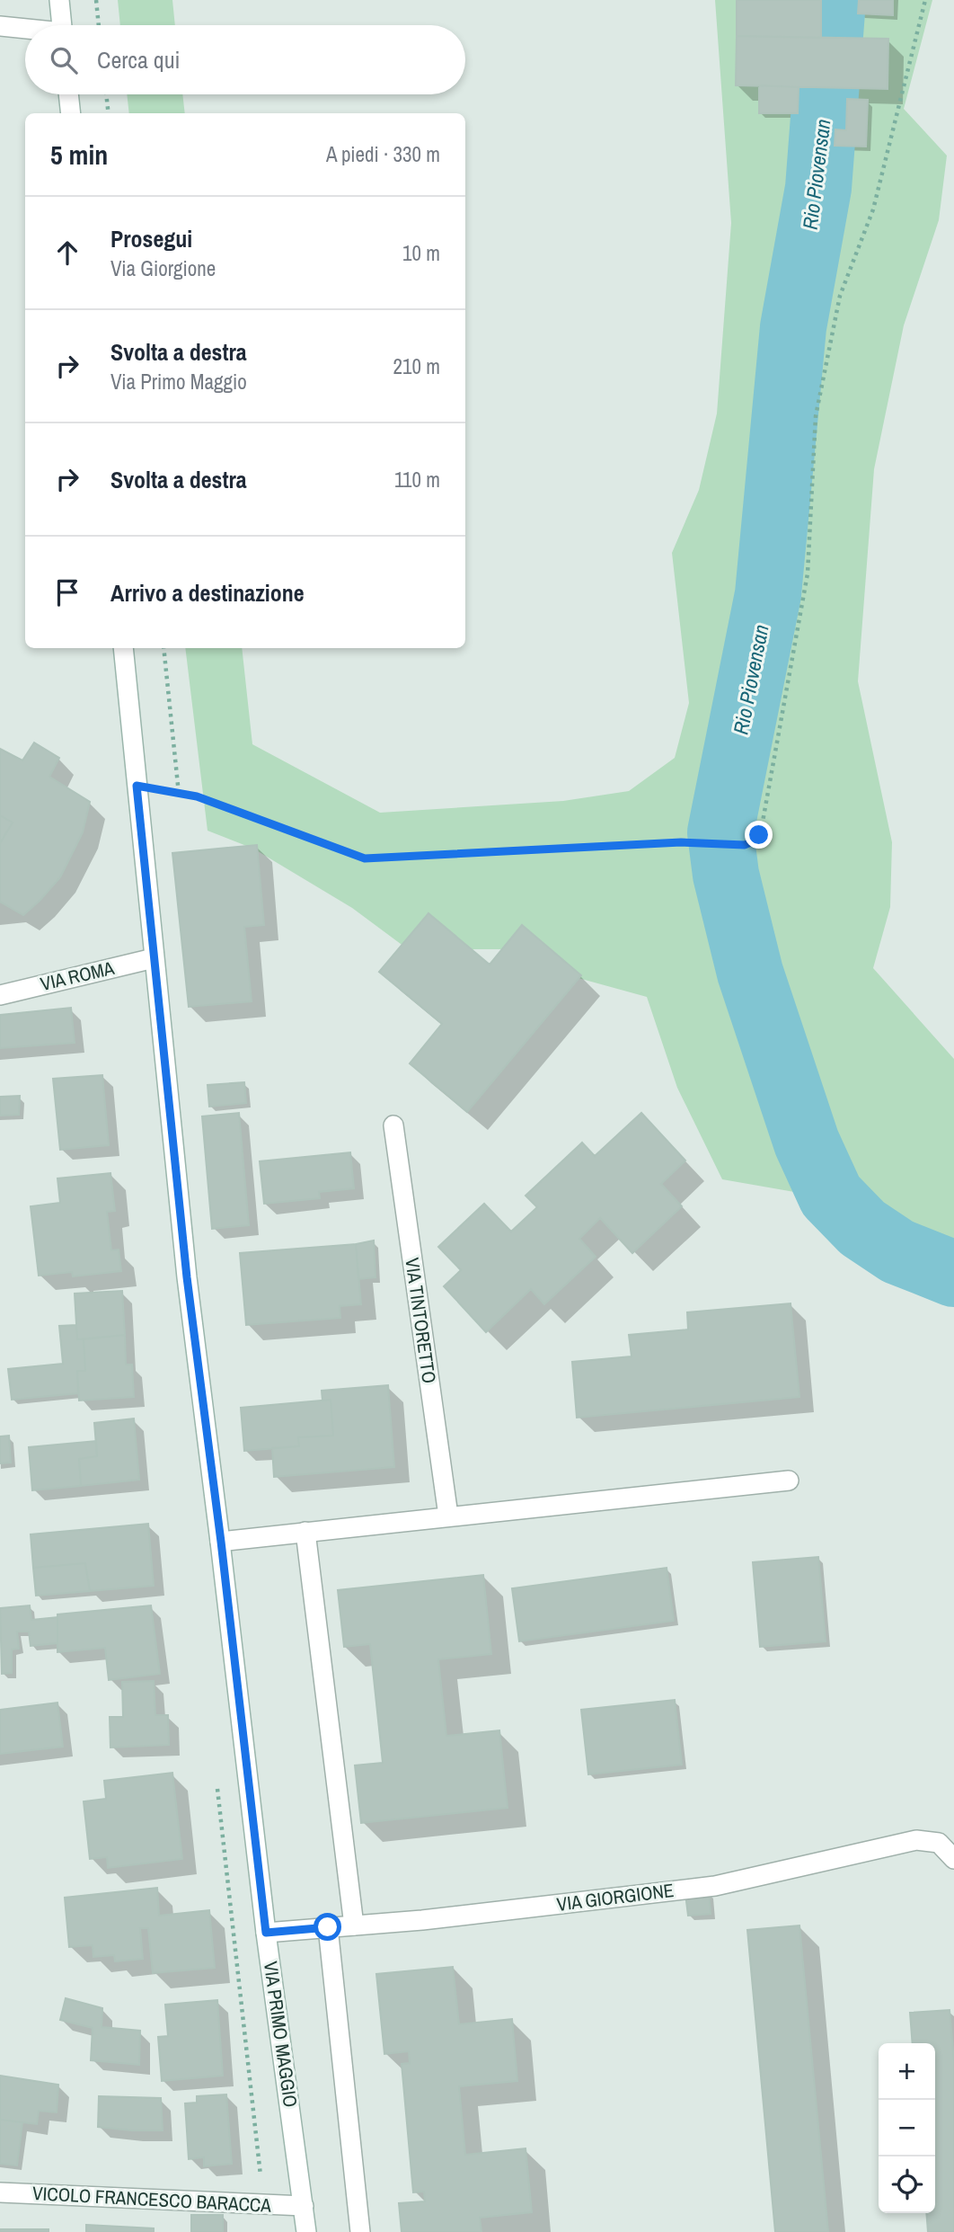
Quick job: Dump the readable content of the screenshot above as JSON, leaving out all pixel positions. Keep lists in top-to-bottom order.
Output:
{
  "streets": {
    "street": [
      "VIA ROMA",
      "VIA TINTORETTO",
      "VIA GIORGIONE",
      "VIA PRIMO MAGGIO",
      "VICOLO FRANCESCO BARACCA"
    ]
  },
  "crossings": [
    ["VIA ROMA", "VIA PRIMO MAGGIO"],
    ["VIA GIORGIONE", "VIA PRIMO MAGGIO"],
    ["VIA PRIMO MAGGIO", "VICOLO FRANCESCO BARACCA"]
  ],
  "water": ["Rio Piovensan"],
  "page": {
    "search": "Cerca qui",
    "heading": ["5 min", "A piedi · 330 m"],
    "list": [
      ["Prosegui", "Via Giorgione", "10 m"],
      ["Svolta a destra", "Via Primo Maggio", "210 m"],
      ["Svolta a destra", "110 m"],
      "Arrivo a destinazione"
    ],
    "map_buttons": ["+", "−"]
  }
}
